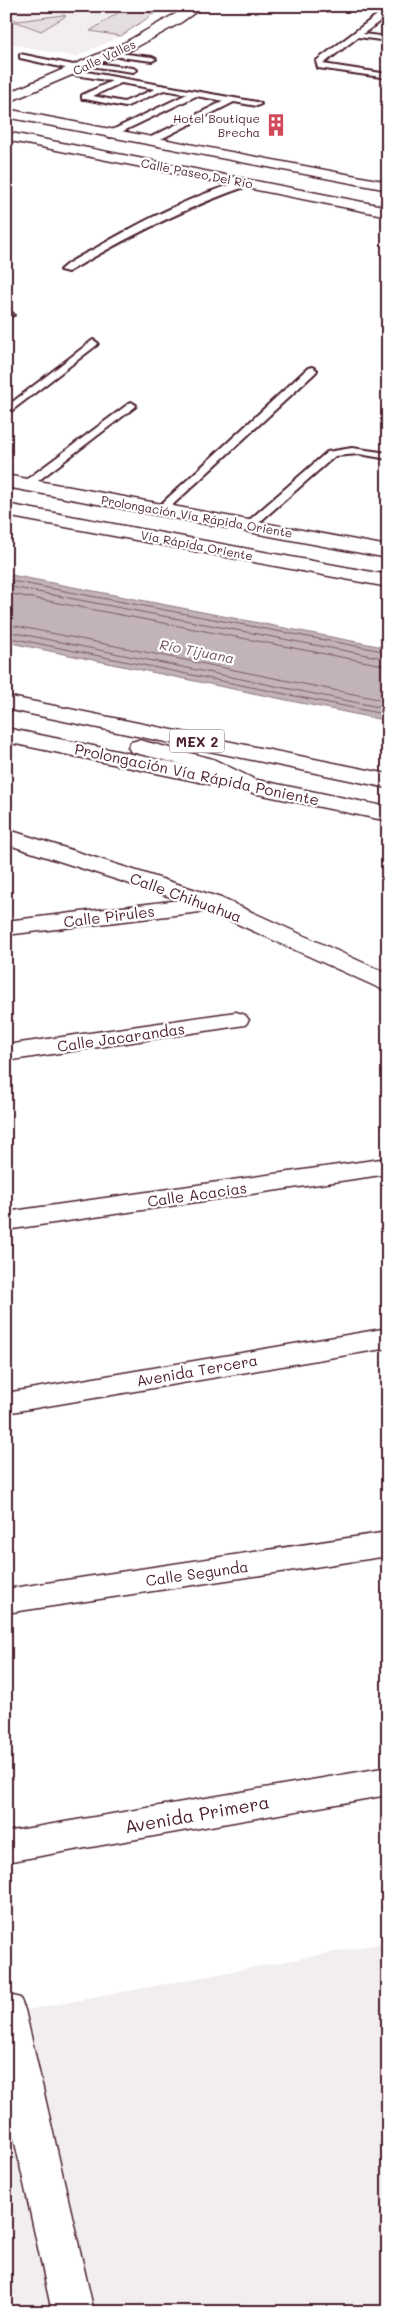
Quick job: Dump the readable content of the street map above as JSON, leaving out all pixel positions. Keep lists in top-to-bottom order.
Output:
{
  "streets": {
    "main road": [
      "Calle Valles",
      "Calle Paseo Del Río",
      "Prolongación Vía Rápida Oriente",
      "Vía Rápida Oriente",
      "MEX 2",
      "Prolongación Vía Rápida Poniente",
      "Calle Chihuahua",
      "Calle Pirules",
      "Calle Jacarandas",
      "Calle Acacias",
      "Avenida Tercera",
      "Calle Segunda",
      "Avenida Primera"
    ]
  },
  "crossings": [
    ["Calle Chihuahua", "Calle Pirules"]
  ],
  "water": ["Río Tijuana"],
  "places": {
    "building": ["Hotel Boutique Brecha"]
  }
}
